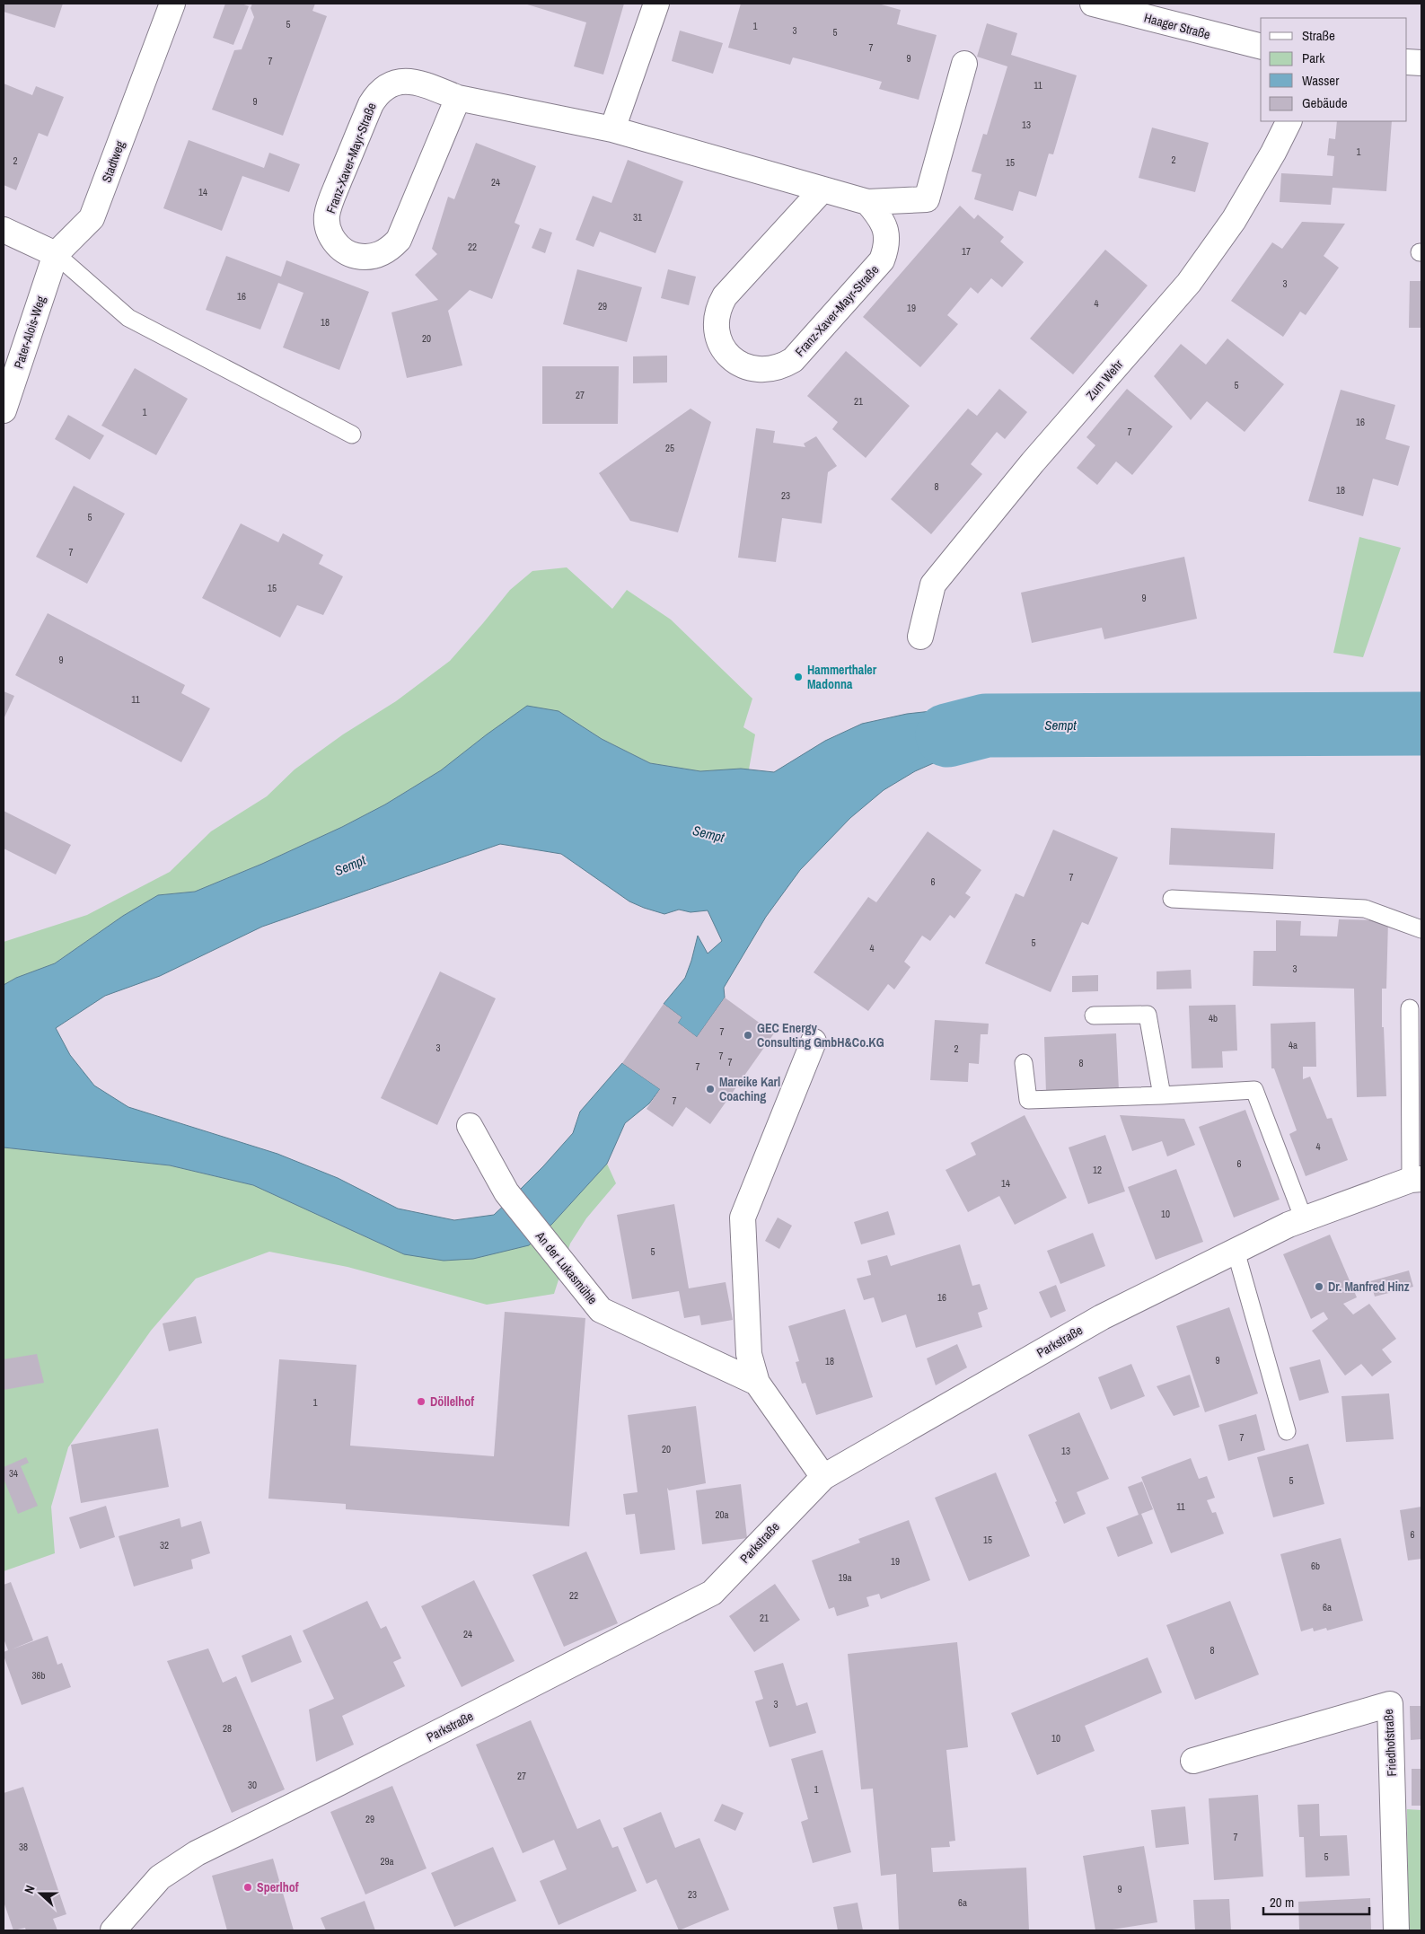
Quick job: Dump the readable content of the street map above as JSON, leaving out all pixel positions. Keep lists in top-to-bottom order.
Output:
{
  "streets": {
    "street": [
      "Haager Straße",
      "Franz-Xaver-Mayr-Straße",
      "Stadtweg",
      "Pater-Alois-Weg",
      "Zum Wehr",
      "An der Lukasmühle",
      "Parkstraße",
      "Friedhofstraße"
    ]
  },
  "crossings": [
    ["Stadtweg", "Pater-Alois-Weg"],
    ["An der Lukasmühle", "Parkstraße"]
  ],
  "water": ["Sempt"],
  "places": [
    "Hammerthaler Madonna",
    "GEC Energy Consulting GmbH&Co.KG",
    "Mareike Karl Coaching",
    "Dr. Manfred Hinz",
    "Döllelhof",
    "Sperlhof"
  ],
  "house_numbers": [
    "5",
    "1",
    "3",
    "5",
    "7",
    "9",
    "7",
    "11",
    "9",
    "13",
    "1",
    "2",
    "2",
    "15",
    "24",
    "14",
    "31",
    "22",
    "17",
    "3",
    "16",
    "4",
    "29",
    "19",
    "18",
    "20",
    "5",
    "27",
    "21",
    "1",
    "16",
    "7",
    "25",
    "8",
    "18",
    "23",
    "5",
    "7",
    "15",
    "9",
    "9",
    "11",
    "7",
    "6",
    "5",
    "4",
    "3",
    "4b",
    "7",
    "4a",
    "3",
    "2",
    "7",
    "7",
    "8",
    "7",
    "7",
    "4",
    "6",
    "12",
    "14",
    "10",
    "5",
    "16",
    "9",
    "18",
    "1",
    "7",
    "20",
    "13",
    "34",
    "5",
    "11",
    "20a",
    "6",
    "15",
    "32",
    "19",
    "6b",
    "19a",
    "22",
    "6a",
    "21",
    "24",
    "8",
    "36b",
    "3",
    "28",
    "10",
    "27",
    "30",
    "1",
    "29",
    "7",
    "38",
    "5",
    "29a",
    "9",
    "23",
    "6a"
  ],
  "legend": [
    "Straße",
    "Park",
    "Wasser",
    "Gebäude"
  ],
  "scale_bar": "20 m",
  "north": "left"
}
